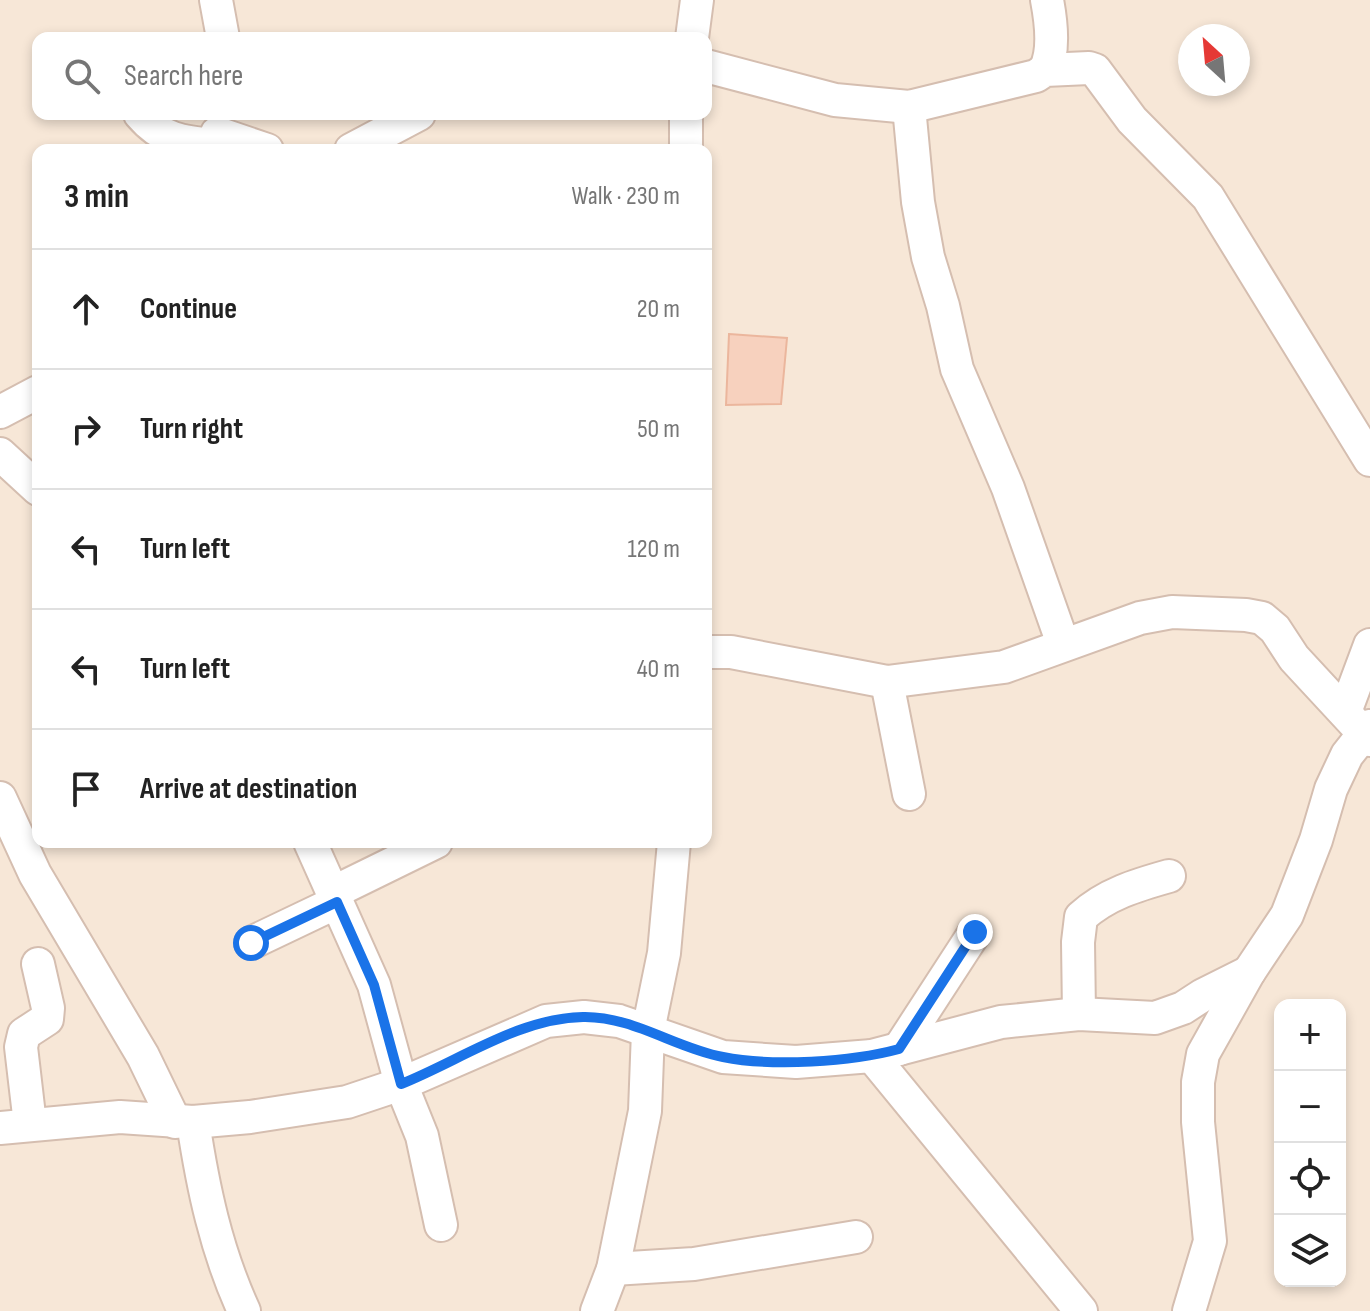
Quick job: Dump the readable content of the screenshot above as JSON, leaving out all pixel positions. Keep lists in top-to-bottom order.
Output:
{
  "north": "top left",
  "page": {
    "search": "Search here",
    "heading": ["3 min", "Walk · 230 m"],
    "list": [
      ["Continue", "20 m"],
      ["Turn right", "50 m"],
      ["Turn left", "120 m"],
      ["Turn left", "40 m"],
      "Arrive at destination"
    ],
    "map_buttons": ["+", "−"]
  }
}
